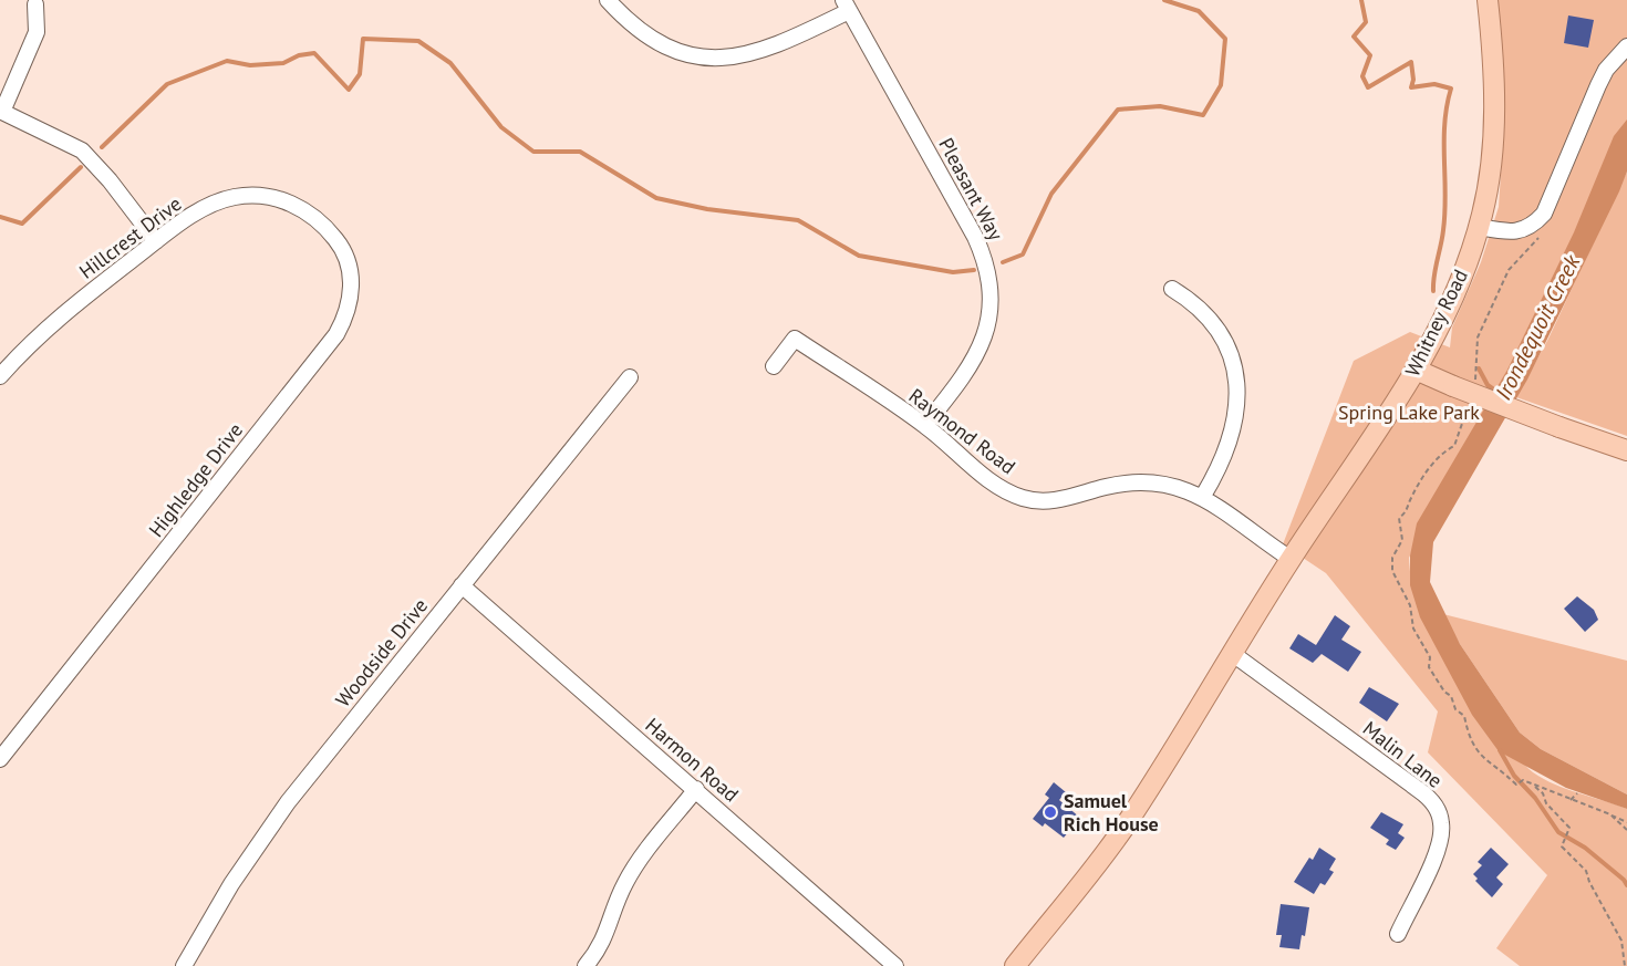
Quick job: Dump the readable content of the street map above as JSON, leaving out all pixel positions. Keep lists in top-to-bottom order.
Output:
{
  "streets": {
    "main road": ["Whitney Road"],
    "street": [
      "Pleasant Way",
      "Hillcrest Drive",
      "Raymond Road",
      "Highledge Drive",
      "Woodside Drive",
      "Malin Lane",
      "Harmon Road"
    ]
  },
  "crossings": [
    ["Pleasant Way", "Raymond Road"],
    ["Hillcrest Drive", "Highledge Drive"],
    ["Whitney Road", "Raymond Road"],
    ["Whitney Road", "Malin Lane"],
    ["Woodside Drive", "Harmon Road"]
  ],
  "water": ["Irondequoit Creek"],
  "parks": ["Spring Lake Park"],
  "places": ["Samuel Rich House"]
}
